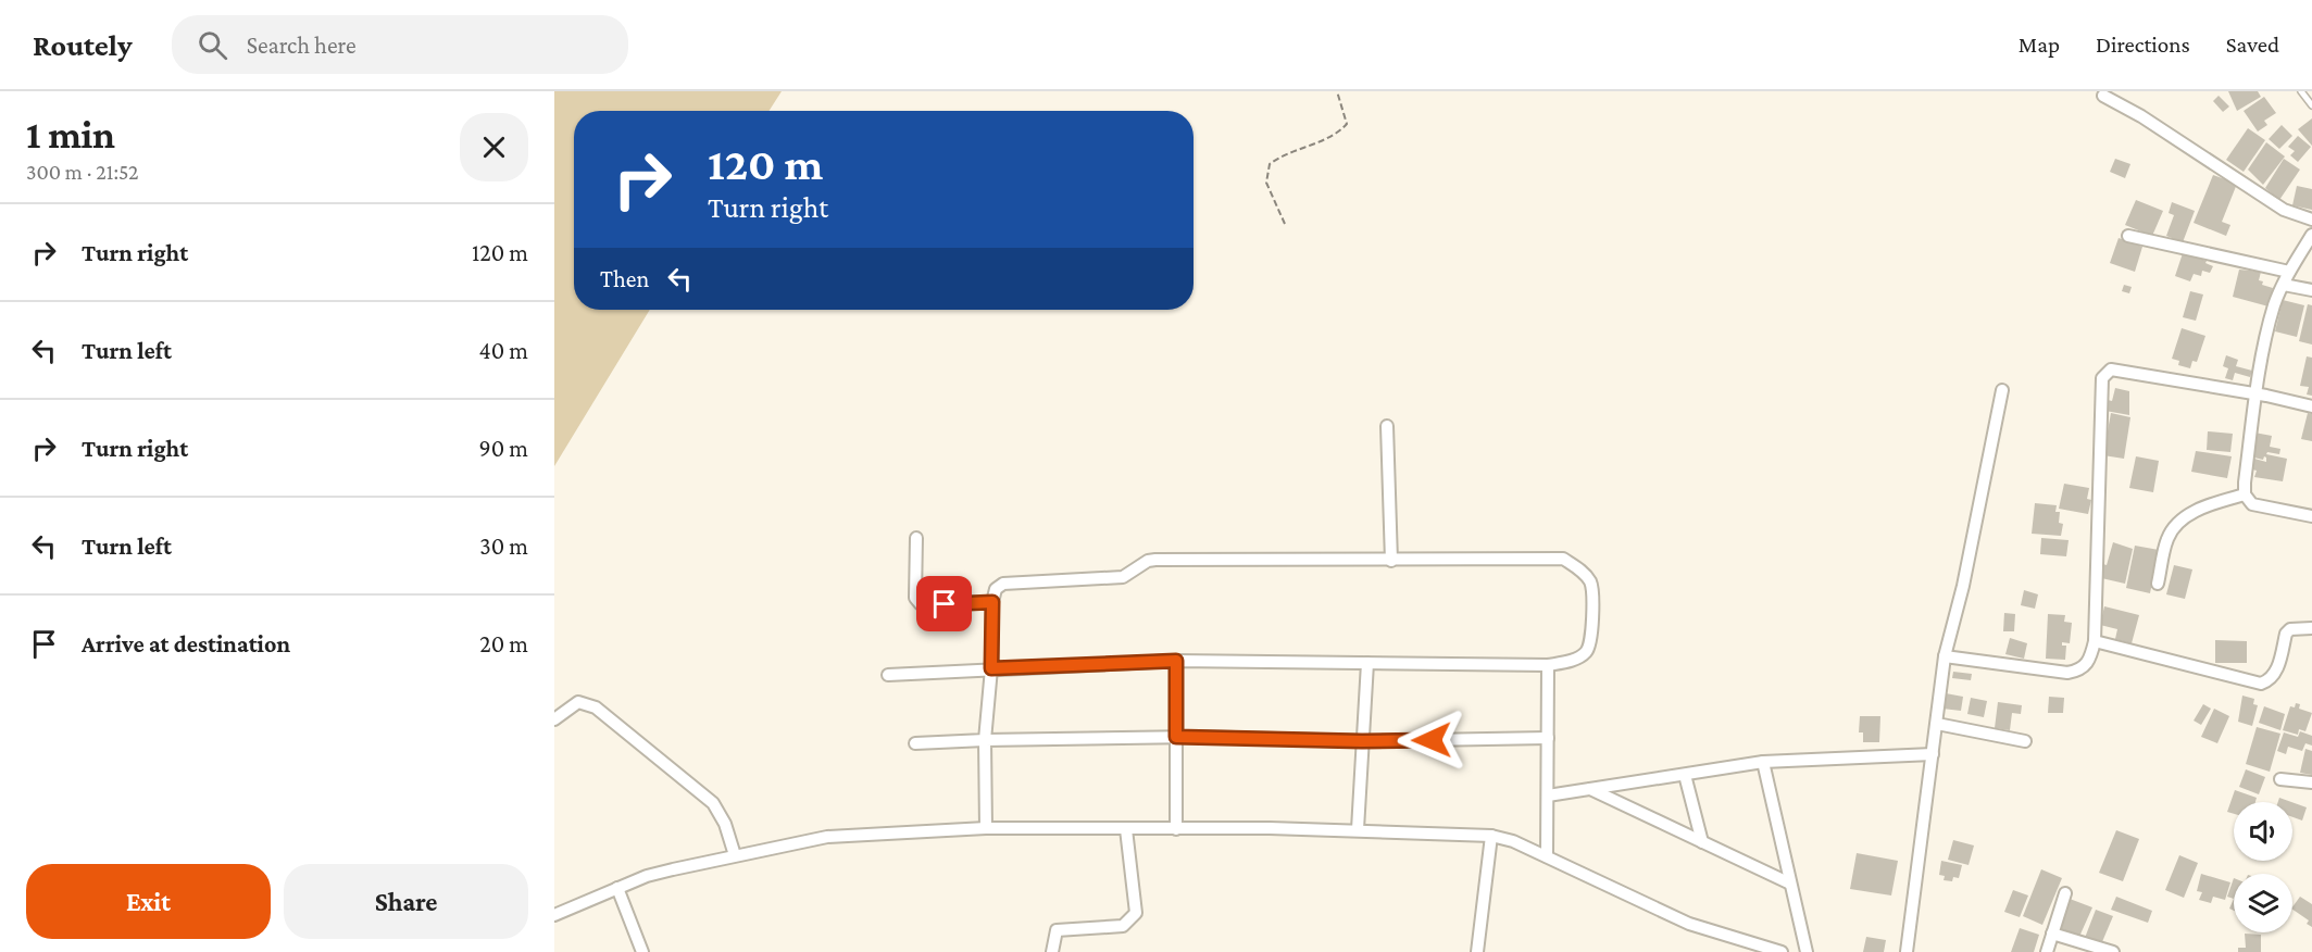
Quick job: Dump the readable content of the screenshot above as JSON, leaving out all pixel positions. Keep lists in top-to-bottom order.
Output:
{
  "page": {
    "header": "Routely",
    "search": "Search here",
    "nav": ["Map", "Directions", "Saved"],
    "heading": ["1 min", "300 m · 21:52"],
    "turn": ["120 m", "Turn right"],
    "list": [
      {
        "name": "Turn right",
        "value": "120 m"
      },
      {
        "name": "Turn left",
        "value": "40 m"
      },
      {
        "name": "Turn right",
        "value": "90 m"
      },
      {
        "name": "Turn left",
        "value": "30 m"
      },
      {
        "name": "Arrive at destination",
        "value": "20 m"
      }
    ],
    "then": "Then",
    "buttons": ["Exit", "Share"]
  }
}
